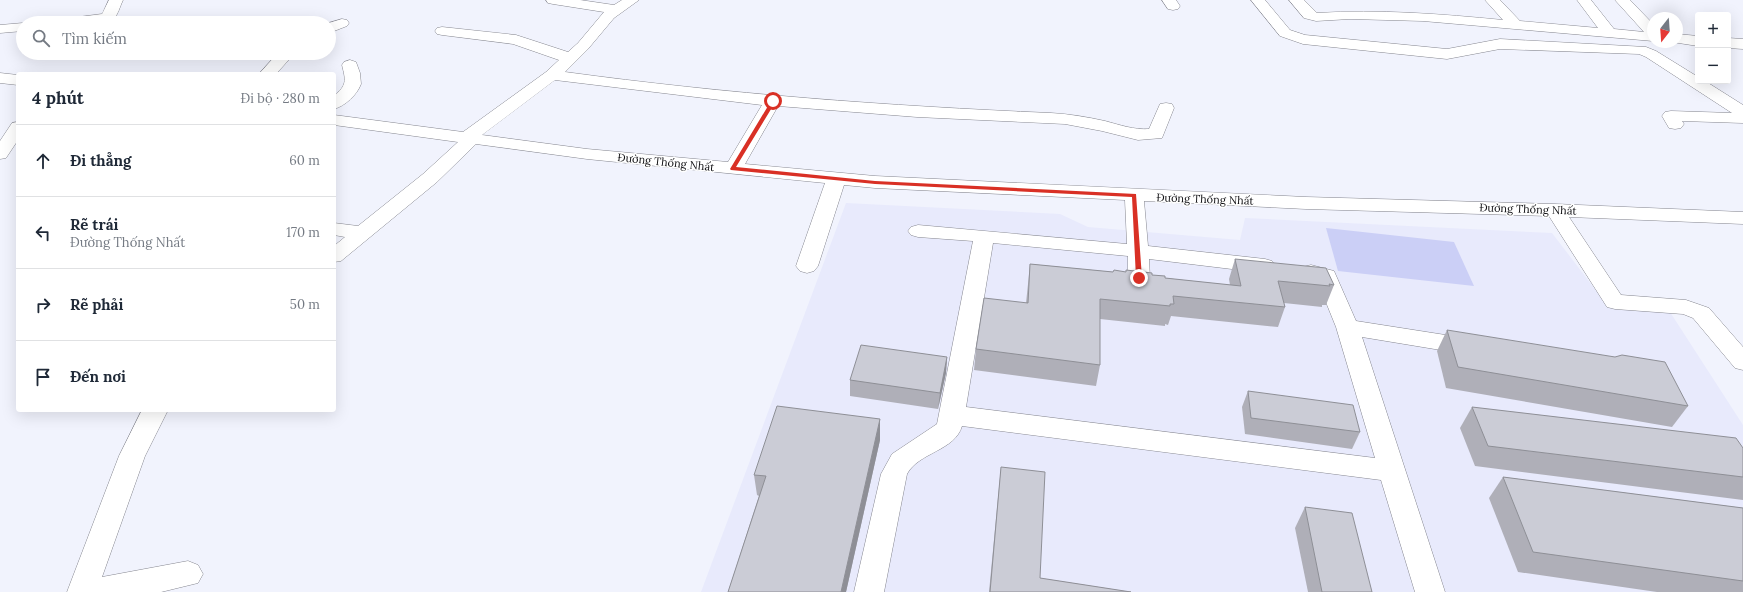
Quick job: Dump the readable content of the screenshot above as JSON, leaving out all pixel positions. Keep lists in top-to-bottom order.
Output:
{
  "streets": {
    "street": ["Đường Thống Nhất"]
  },
  "north": "bottom",
  "page": {
    "map_buttons": ["+", "−"],
    "search": "Tìm kiếm",
    "heading": ["4 phút", "Đi bộ · 280 m"],
    "list": [
      ["Đi thẳng", "60 m"],
      ["Rẽ trái", "Đường Thống Nhất", "170 m"],
      ["Rẽ phải", "50 m"],
      "Đến nơi"
    ]
  }
}
